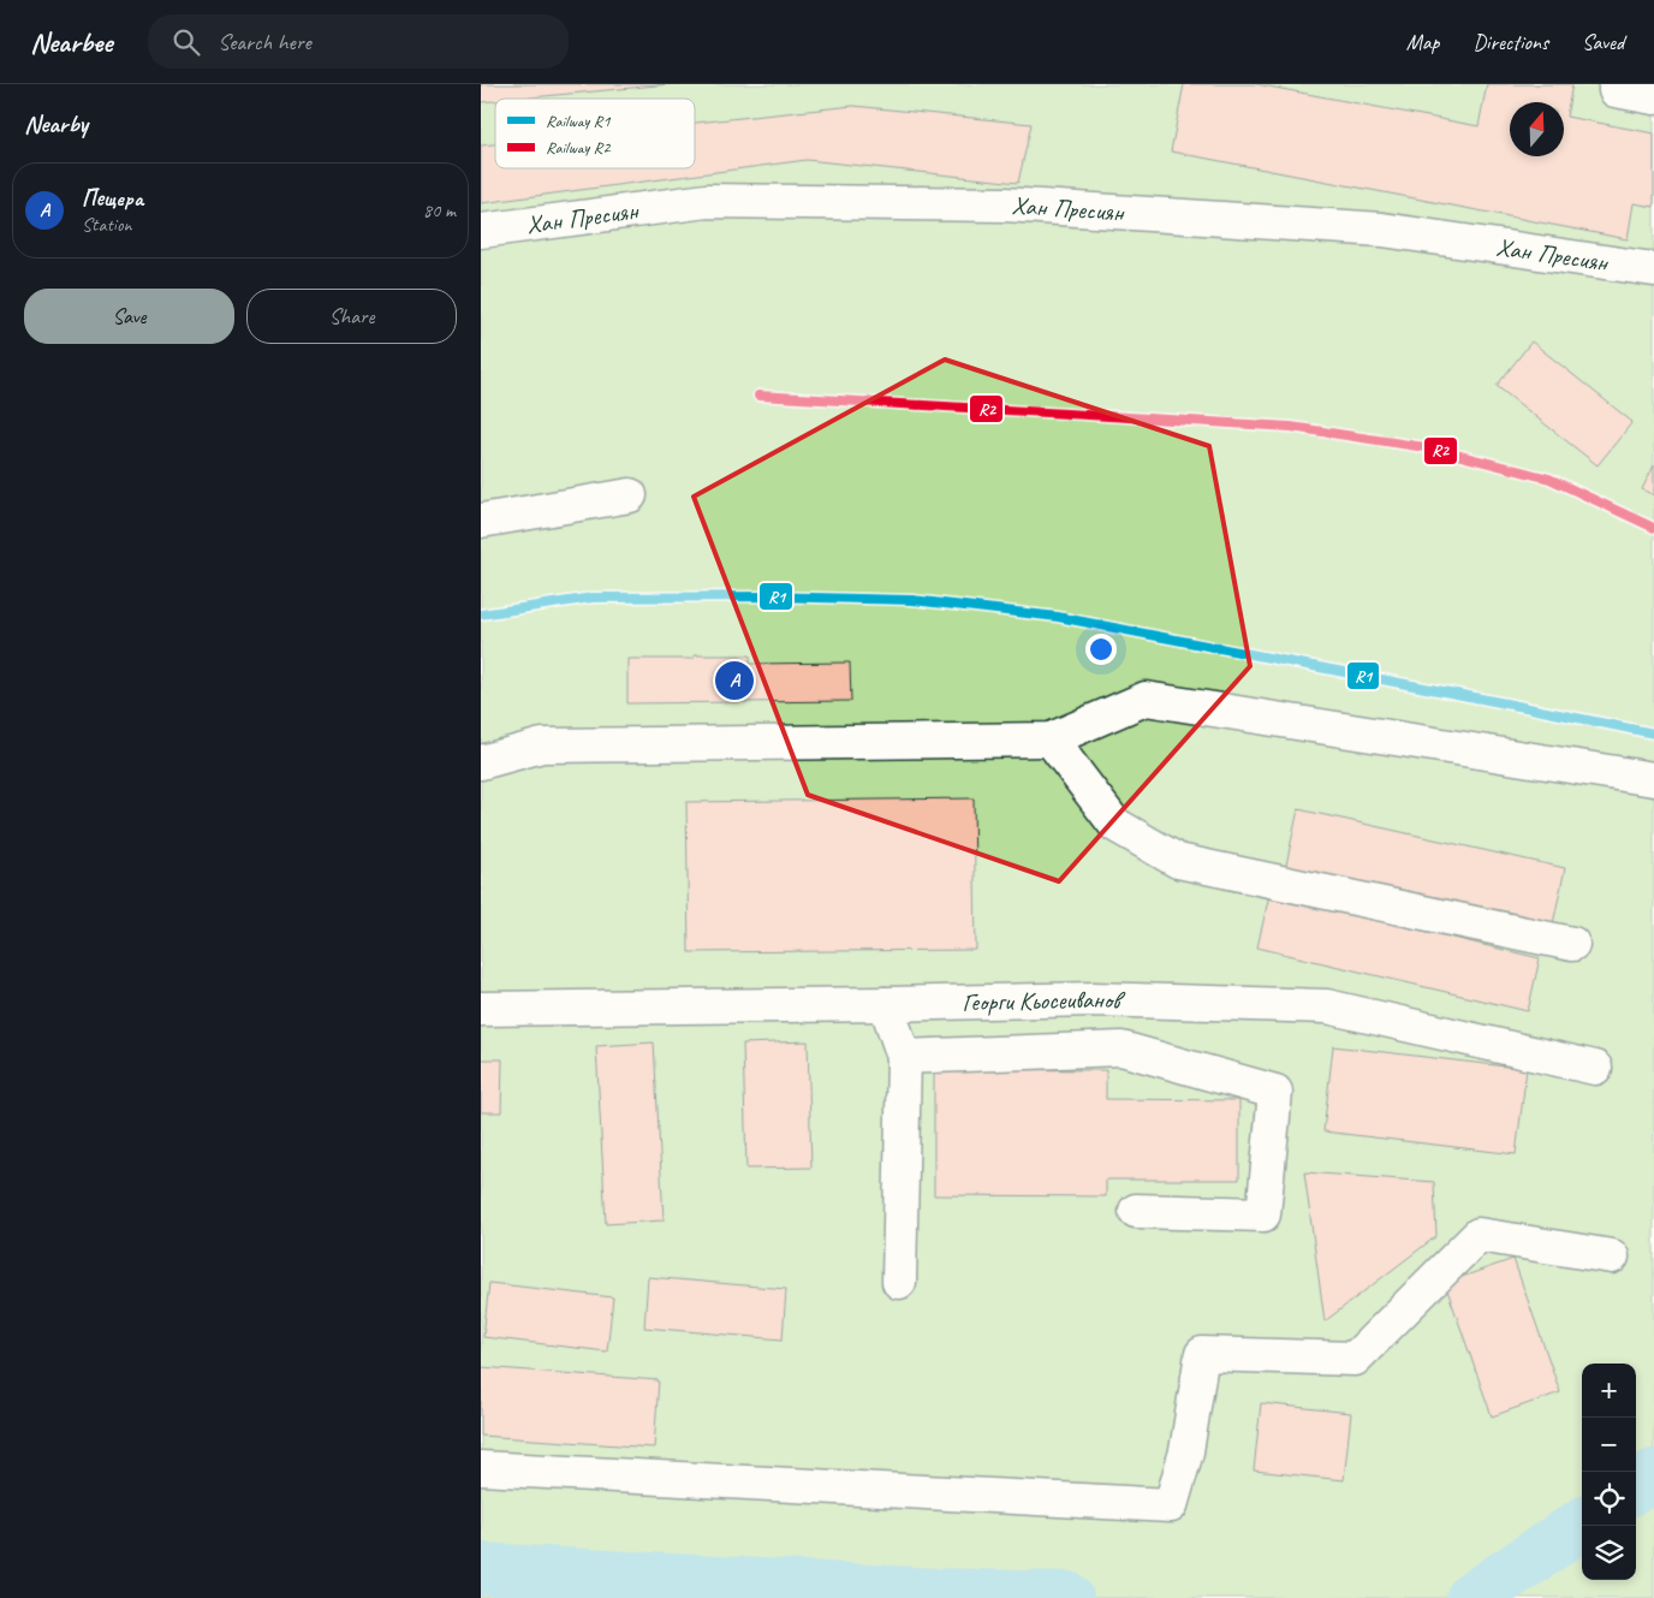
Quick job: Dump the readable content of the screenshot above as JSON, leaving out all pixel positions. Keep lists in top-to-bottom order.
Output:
{
  "streets": {
    "street": ["Хан Пресиян", "Георги Кьосеиванов"]
  },
  "lines": ["rail line R2", "rail line R1"],
  "legend": ["Railway R1", "Railway R2"],
  "north": "top",
  "page": {
    "header": "Nearbee",
    "search": "Search here",
    "nav": ["Map", "Directions", "Saved"],
    "heading": "Nearby",
    "list": [
      {
        "mark": "A",
        "name": "Пещера",
        "note": "Station",
        "value": "80 m"
      }
    ],
    "buttons": ["Save", "Share"],
    "pins": "A",
    "map_buttons": ["+", "−"]
  }
}
